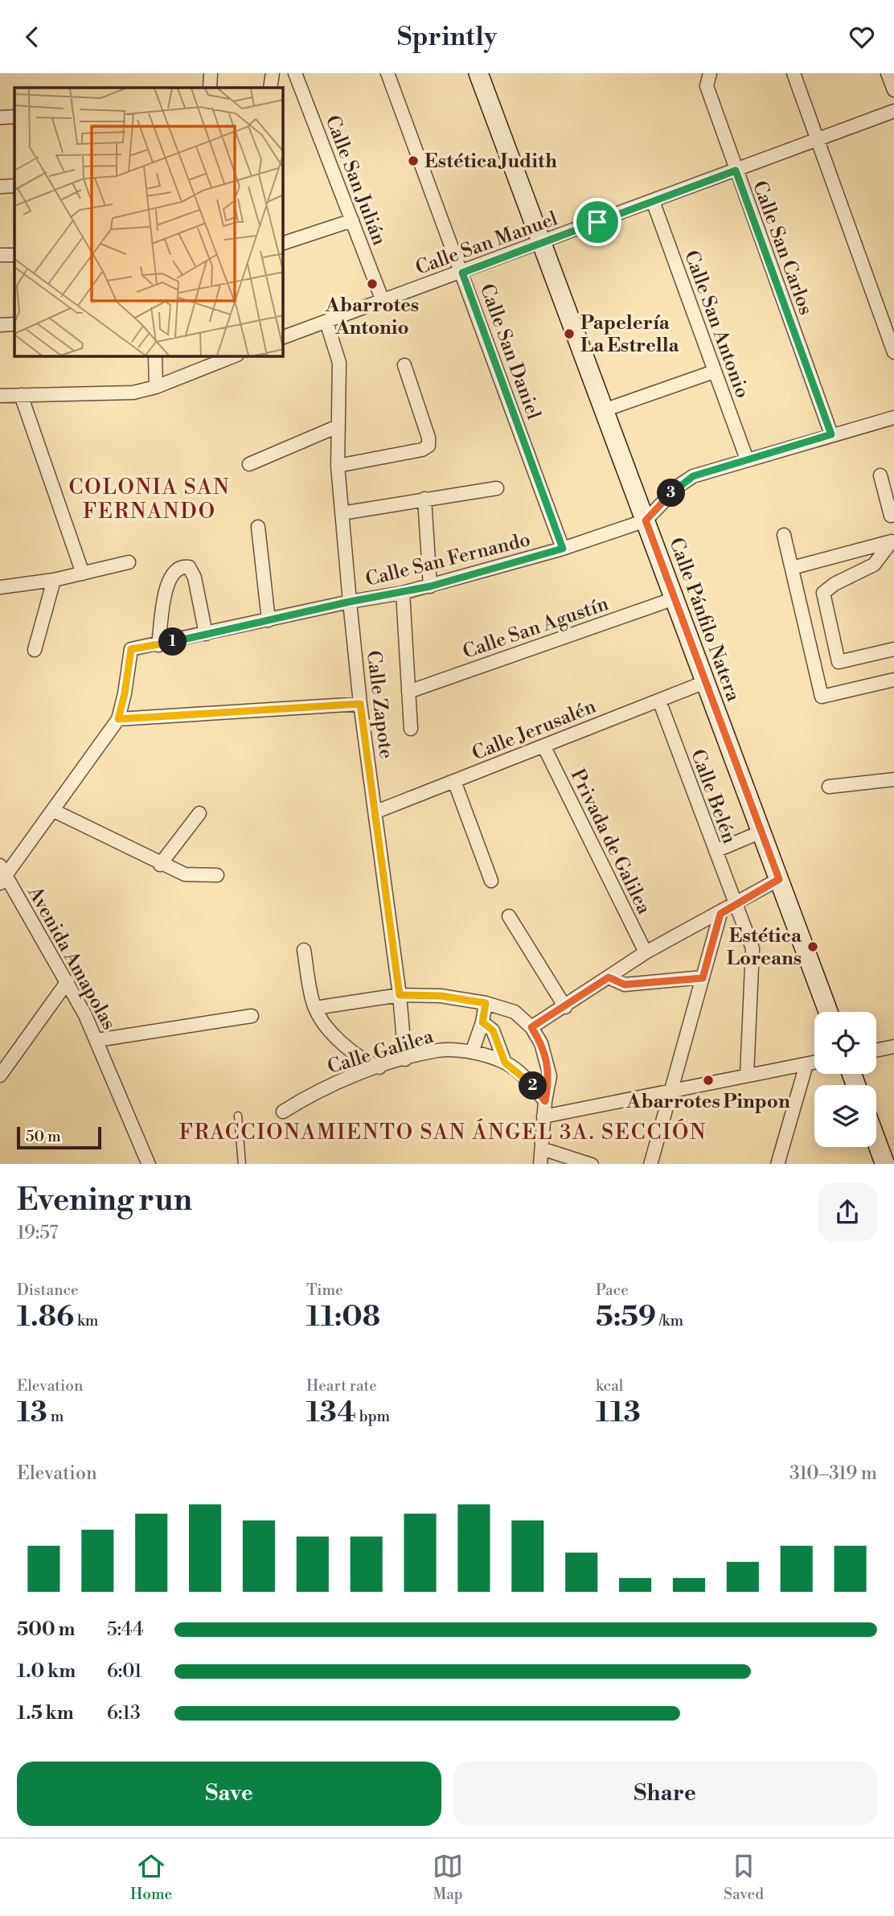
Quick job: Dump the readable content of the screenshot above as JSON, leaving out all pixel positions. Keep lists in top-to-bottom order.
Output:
{
  "streets": {
    "main road": ["Calle Pánfilo Natera"],
    "street": [
      "Calle San Julián",
      "Calle San Manuel",
      "Calle San Carlos",
      "Calle San Antonio",
      "Calle San Daniel",
      "Calle San Fernando",
      "Calle San Agustín",
      "Calle Zapote",
      "Calle Jerusalén",
      "Calle Belén",
      "Privada de Galilea",
      "Avenida Amapolas",
      "Calle Galilea"
    ]
  },
  "crossings": [
    ["Calle San Julián", "Calle San Manuel"],
    ["Calle San Manuel", "Calle San Carlos"],
    ["Calle San Manuel", "Calle San Antonio"],
    ["Calle San Manuel", "Calle San Daniel"],
    ["Calle San Manuel", "Calle Pánfilo Natera"],
    ["Calle San Manuel", "Calle Zapote"],
    ["Calle San Carlos", "Calle San Fernando"],
    ["Calle San Antonio", "Calle San Fernando"],
    ["Calle San Daniel", "Calle San Fernando"],
    ["Calle San Fernando", "Calle Pánfilo Natera"],
    ["Calle San Fernando", "Calle Zapote"],
    ["Calle Pánfilo Natera", "Calle San Agustín"],
    ["Calle Pánfilo Natera", "Calle Jerusalén"],
    ["Calle Zapote", "Calle Jerusalén"],
    ["Calle Zapote", "Calle Galilea"],
    ["Calle Jerusalén", "Calle Belén"],
    ["Calle Jerusalén", "Privada de Galilea"]
  ],
  "districts": ["COLONIA SAN FERNANDO", "FRACCIONAMIENTO SAN ÁNGEL 3A. SECCIÓN"],
  "places": [
    "Estética Judith",
    "Abarrotes Antonio",
    "Papelería La Estrella",
    "Estética Loreans",
    "Abarrotes Pinpon"
  ],
  "scale_bar": "50 m",
  "page": {
    "header": "Sprintly",
    "pins": ["3", "1", "2"],
    "scale": "50 m",
    "heading": ["Evening run", "19:57"],
    "stats": [
      ["Distance", "1.86 km"],
      ["Time", "11:08"],
      ["Pace", "5:59 /km"],
      ["Elevation", "13 m"],
      ["Heart rate", "134 bpm"],
      ["kcal", "113"]
    ],
    "chart": ["Elevation", "310–319 m"],
    "list": [
      {
        "name": "500 m",
        "note": "5:44"
      },
      {
        "name": "1.0 km",
        "note": "6:01"
      },
      {
        "name": "1.5 km",
        "note": "6:13"
      }
    ],
    "buttons": ["Save", "Share"],
    "tabs": ["Home", "Map", "Saved"]
  }
}
